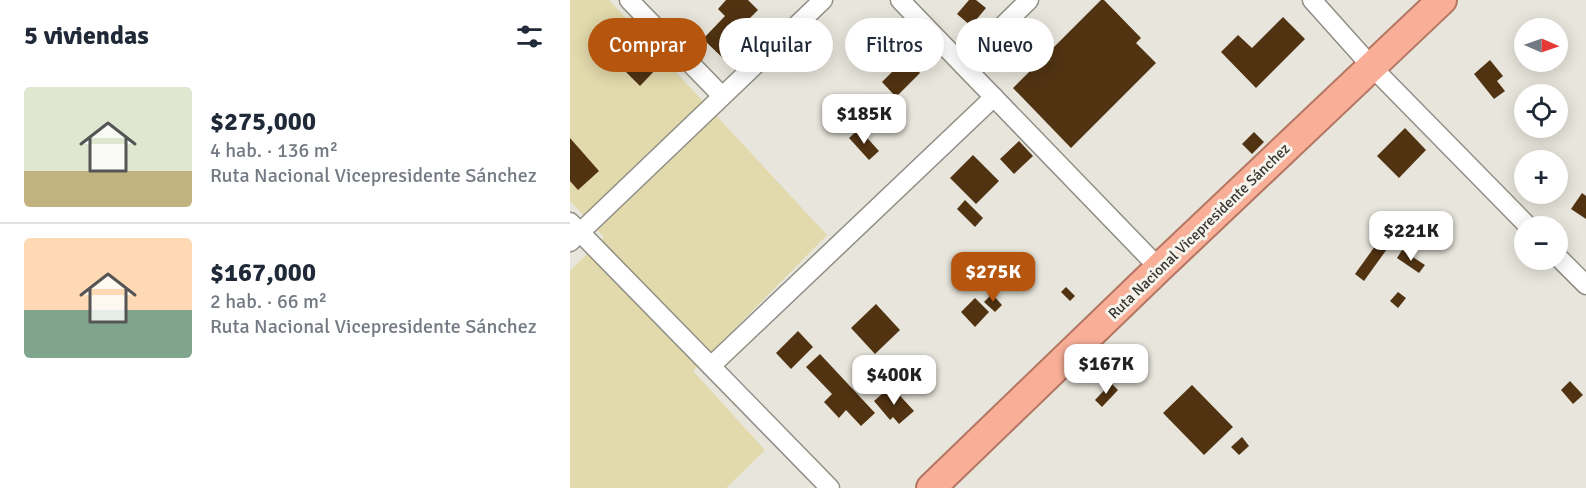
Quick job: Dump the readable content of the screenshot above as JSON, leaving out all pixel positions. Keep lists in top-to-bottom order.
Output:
{
  "streets": {
    "highway": ["Ruta Nacional Vicepresidente Sánchez"]
  },
  "north": "right",
  "page": {
    "heading": "5 viviendas",
    "map_buttons": ["+", "−"],
    "chip": [
      "Comprar",
      "Alquilar",
      "Filtros",
      "Nuevo"
    ],
    "list": [
      {
        "name": "$275,000",
        "note": "4 hab. · 136 m² · Ruta Nacional Vicepresidente Sánchez"
      },
      {
        "name": "$167,000",
        "note": "2 hab. · 66 m² · Ruta Nacional Vicepresidente Sánchez"
      }
    ],
    "price": [
      "$185K",
      "$221K",
      "$275K",
      "$167K",
      "$400K"
    ]
  }
}
